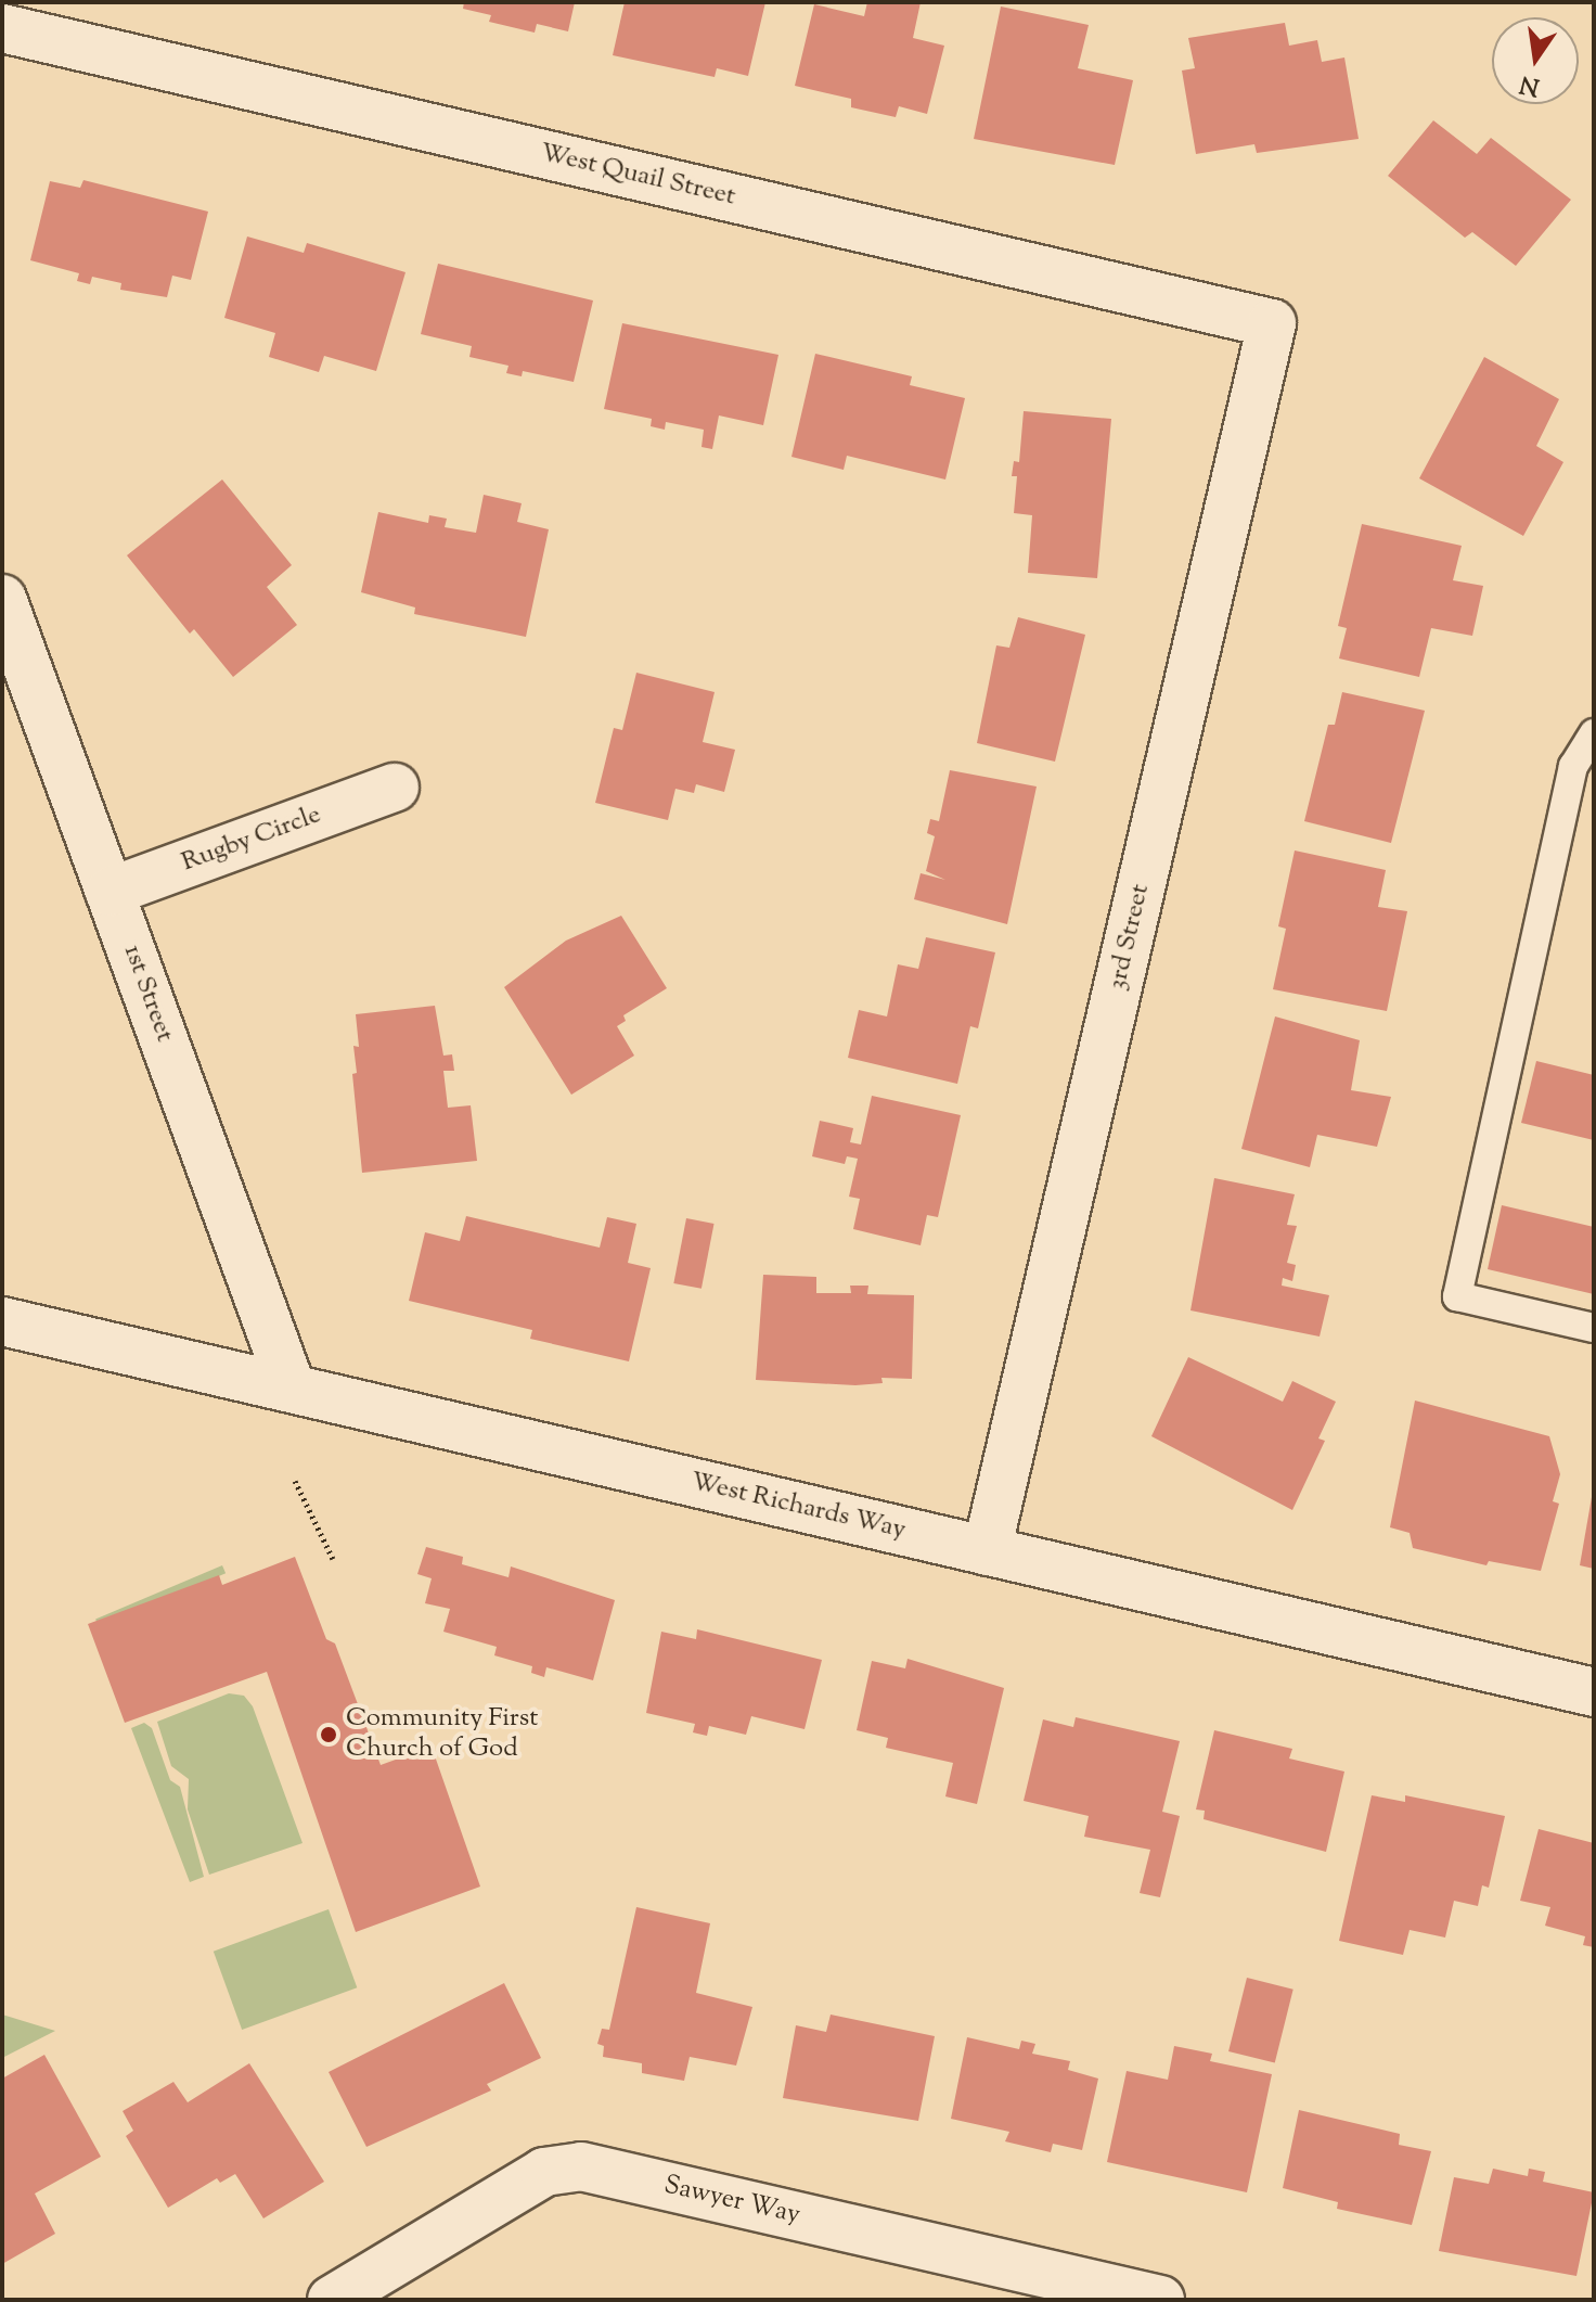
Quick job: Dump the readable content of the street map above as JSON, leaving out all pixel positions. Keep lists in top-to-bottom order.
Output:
{
  "streets": {
    "street": [
      "West Quail Street",
      "Rugby Circle",
      "3rd Street",
      "1st Street",
      "West Richards Way",
      "Sawyer Way"
    ]
  },
  "crossings": [
    ["West Quail Street", "3rd Street"],
    ["Rugby Circle", "1st Street"],
    ["3rd Street", "West Richards Way"],
    ["1st Street", "West Richards Way"]
  ],
  "places": ["Community First Church of God"],
  "north": "bottom"
}
